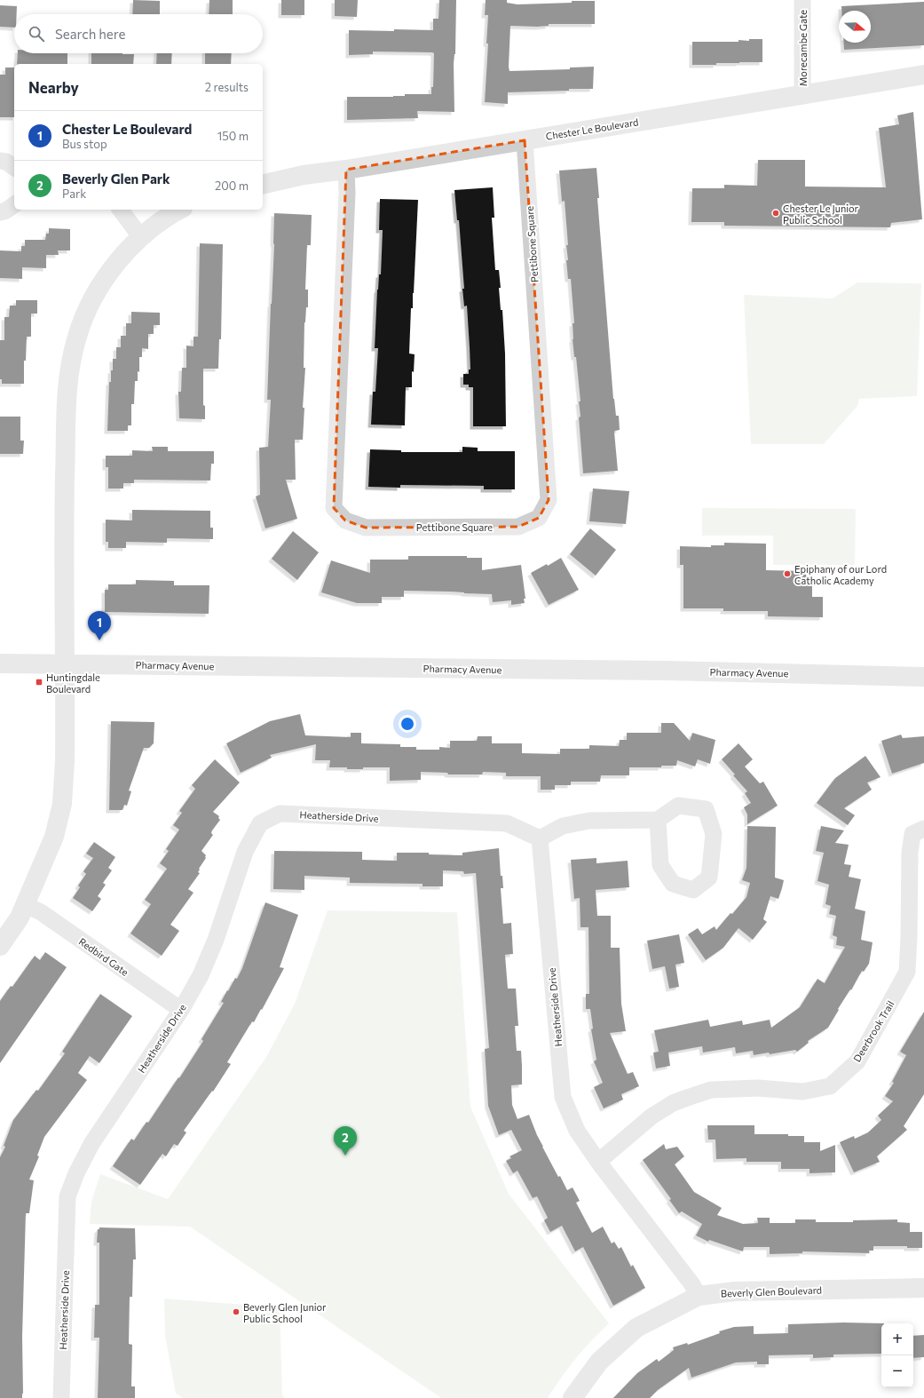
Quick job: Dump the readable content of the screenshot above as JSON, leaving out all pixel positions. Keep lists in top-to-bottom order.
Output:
{
  "streets": {
    "street": [
      "Morecambe Gate",
      "Chester Le Boulevard",
      "Pettibone Square",
      "Pharmacy Avenue",
      "Heatherside Drive",
      "Redbird Gate",
      "Deerbrook Trail",
      "Beverly Glen Boulevard"
    ]
  },
  "crossings": [
    ["Morecambe Gate", "Chester Le Boulevard"],
    ["Chester Le Boulevard", "Pettibone Square"],
    ["Heatherside Drive", "Redbird Gate"],
    ["Heatherside Drive", "Deerbrook Trail"],
    ["Heatherside Drive", "Beverly Glen Boulevard"]
  ],
  "places": {
    "other": ["Chester Le Junior Public School", "Epiphany of our Lord Catholic Academy", "Beverly Glen Junior Public School"],
    "transit": ["Huntingdale Boulevard"]
  },
  "north": "right",
  "page": {
    "search": "Search here",
    "heading": ["Nearby", "2 results"],
    "list": [
      {
        "mark": "1",
        "name": "Chester Le Boulevard",
        "note": "Bus stop",
        "value": "150 m"
      },
      {
        "mark": "2",
        "name": "Beverly Glen Park",
        "note": "Park",
        "value": "200 m"
      }
    ],
    "pins": ["1", "2"],
    "map_buttons": ["+", "−"]
  }
}
